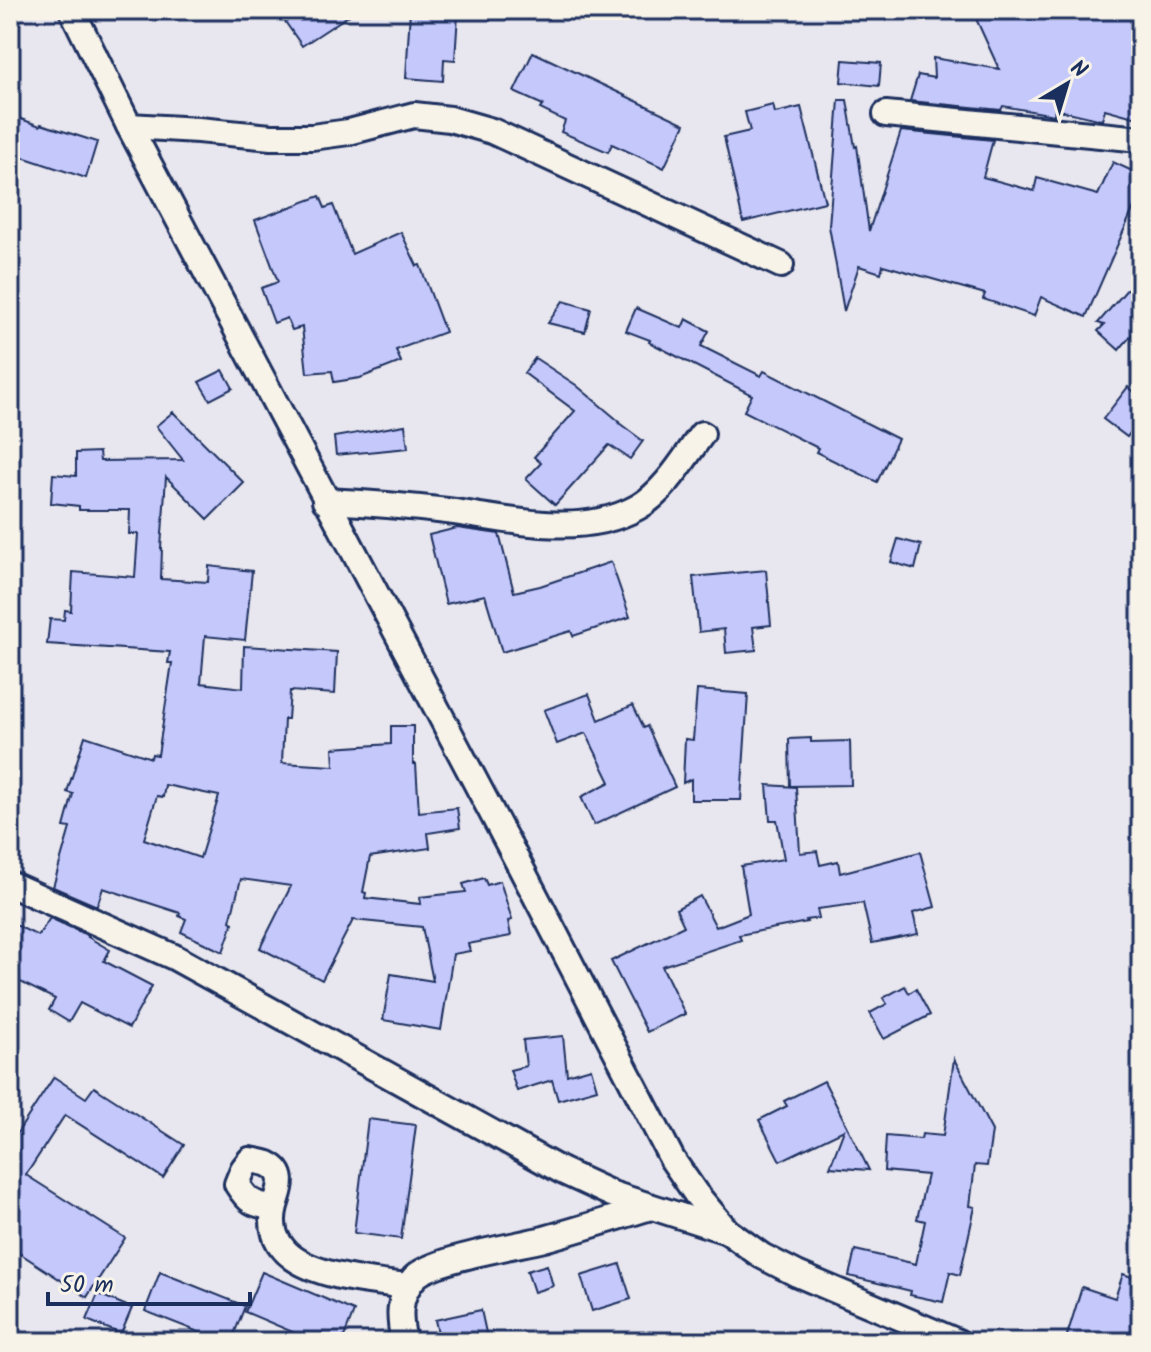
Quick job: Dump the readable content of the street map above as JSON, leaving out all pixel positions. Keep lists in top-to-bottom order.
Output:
{
  "scale_bar": "50 m",
  "north": "top right"
}
